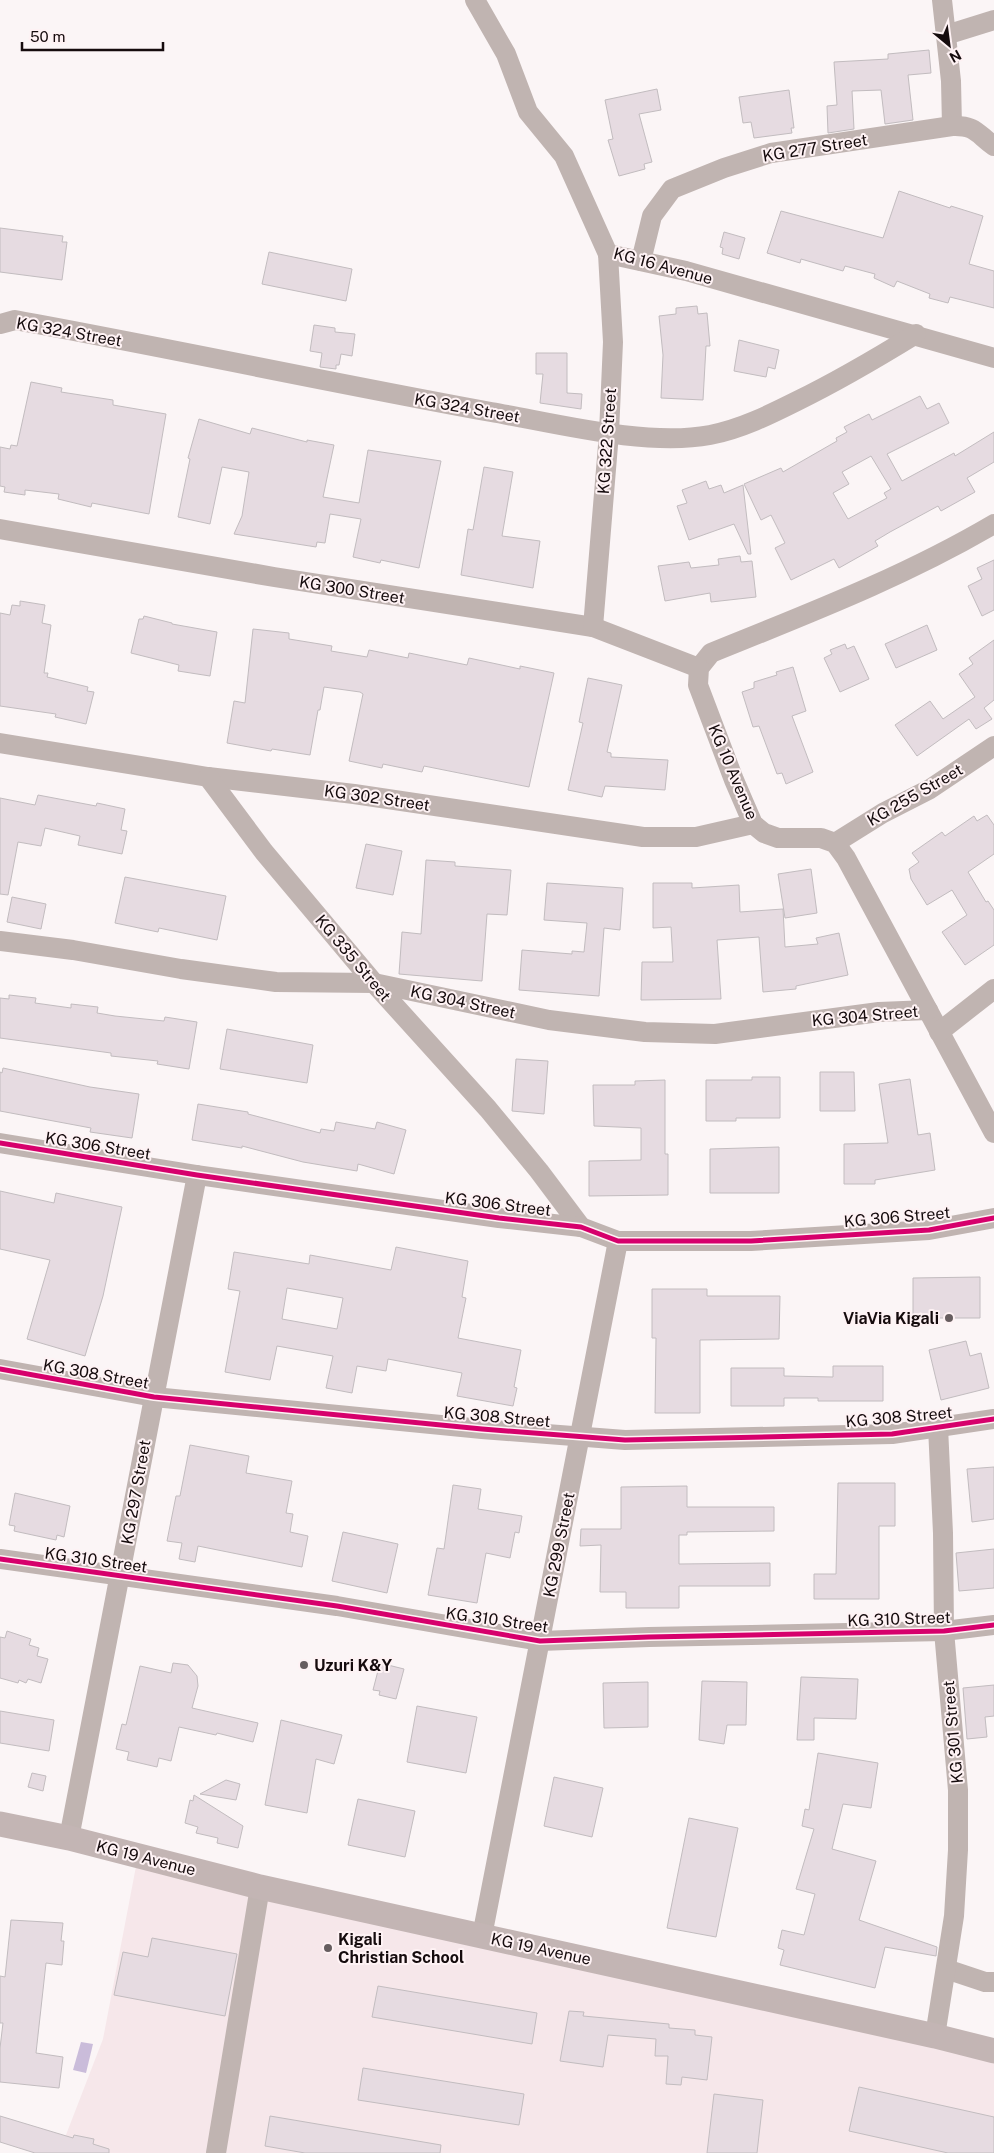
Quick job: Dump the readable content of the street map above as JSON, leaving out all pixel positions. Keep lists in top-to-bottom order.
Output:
{
  "streets": {
    "main road": ["KG 19 Avenue"],
    "street": [
      "KG 277 Street",
      "KG 16 Avenue",
      "KG 324 Street",
      "KG 322 Street",
      "KG 300 Street",
      "KG 10 Avenue",
      "KG 255 Street",
      "KG 302 Street",
      "KG 335 Street",
      "KG 304 Street",
      "KG 306 Street",
      "KG 308 Street",
      "KG 297 Street",
      "KG 299 Street",
      "KG 310 Street",
      "KG 301 Street"
    ]
  },
  "crossings": [
    ["KG 277 Street", "KG 16 Avenue"],
    ["KG 16 Avenue", "KG 324 Street"],
    ["KG 16 Avenue", "KG 322 Street"],
    ["KG 324 Street", "KG 322 Street"],
    ["KG 322 Street", "KG 300 Street"],
    ["KG 300 Street", "KG 10 Avenue"],
    ["KG 10 Avenue", "KG 255 Street"],
    ["KG 10 Avenue", "KG 302 Street"],
    ["KG 302 Street", "KG 335 Street"],
    ["KG 335 Street", "KG 304 Street"],
    ["KG 335 Street", "KG 306 Street"],
    ["KG 306 Street", "KG 297 Street"],
    ["KG 306 Street", "KG 299 Street"],
    ["KG 308 Street", "KG 297 Street"],
    ["KG 308 Street", "KG 299 Street"],
    ["KG 308 Street", "KG 301 Street"],
    ["KG 297 Street", "KG 310 Street"],
    ["KG 297 Street", "KG 19 Avenue"],
    ["KG 299 Street", "KG 310 Street"],
    ["KG 299 Street", "KG 19 Avenue"],
    ["KG 310 Street", "KG 301 Street"],
    ["KG 301 Street", "KG 19 Avenue"]
  ],
  "places": ["ViaVia Kigali", "Uzuri K&Y", "Kigali Christian School"],
  "scale_bar": "50 m",
  "north": "bottom right"
}
